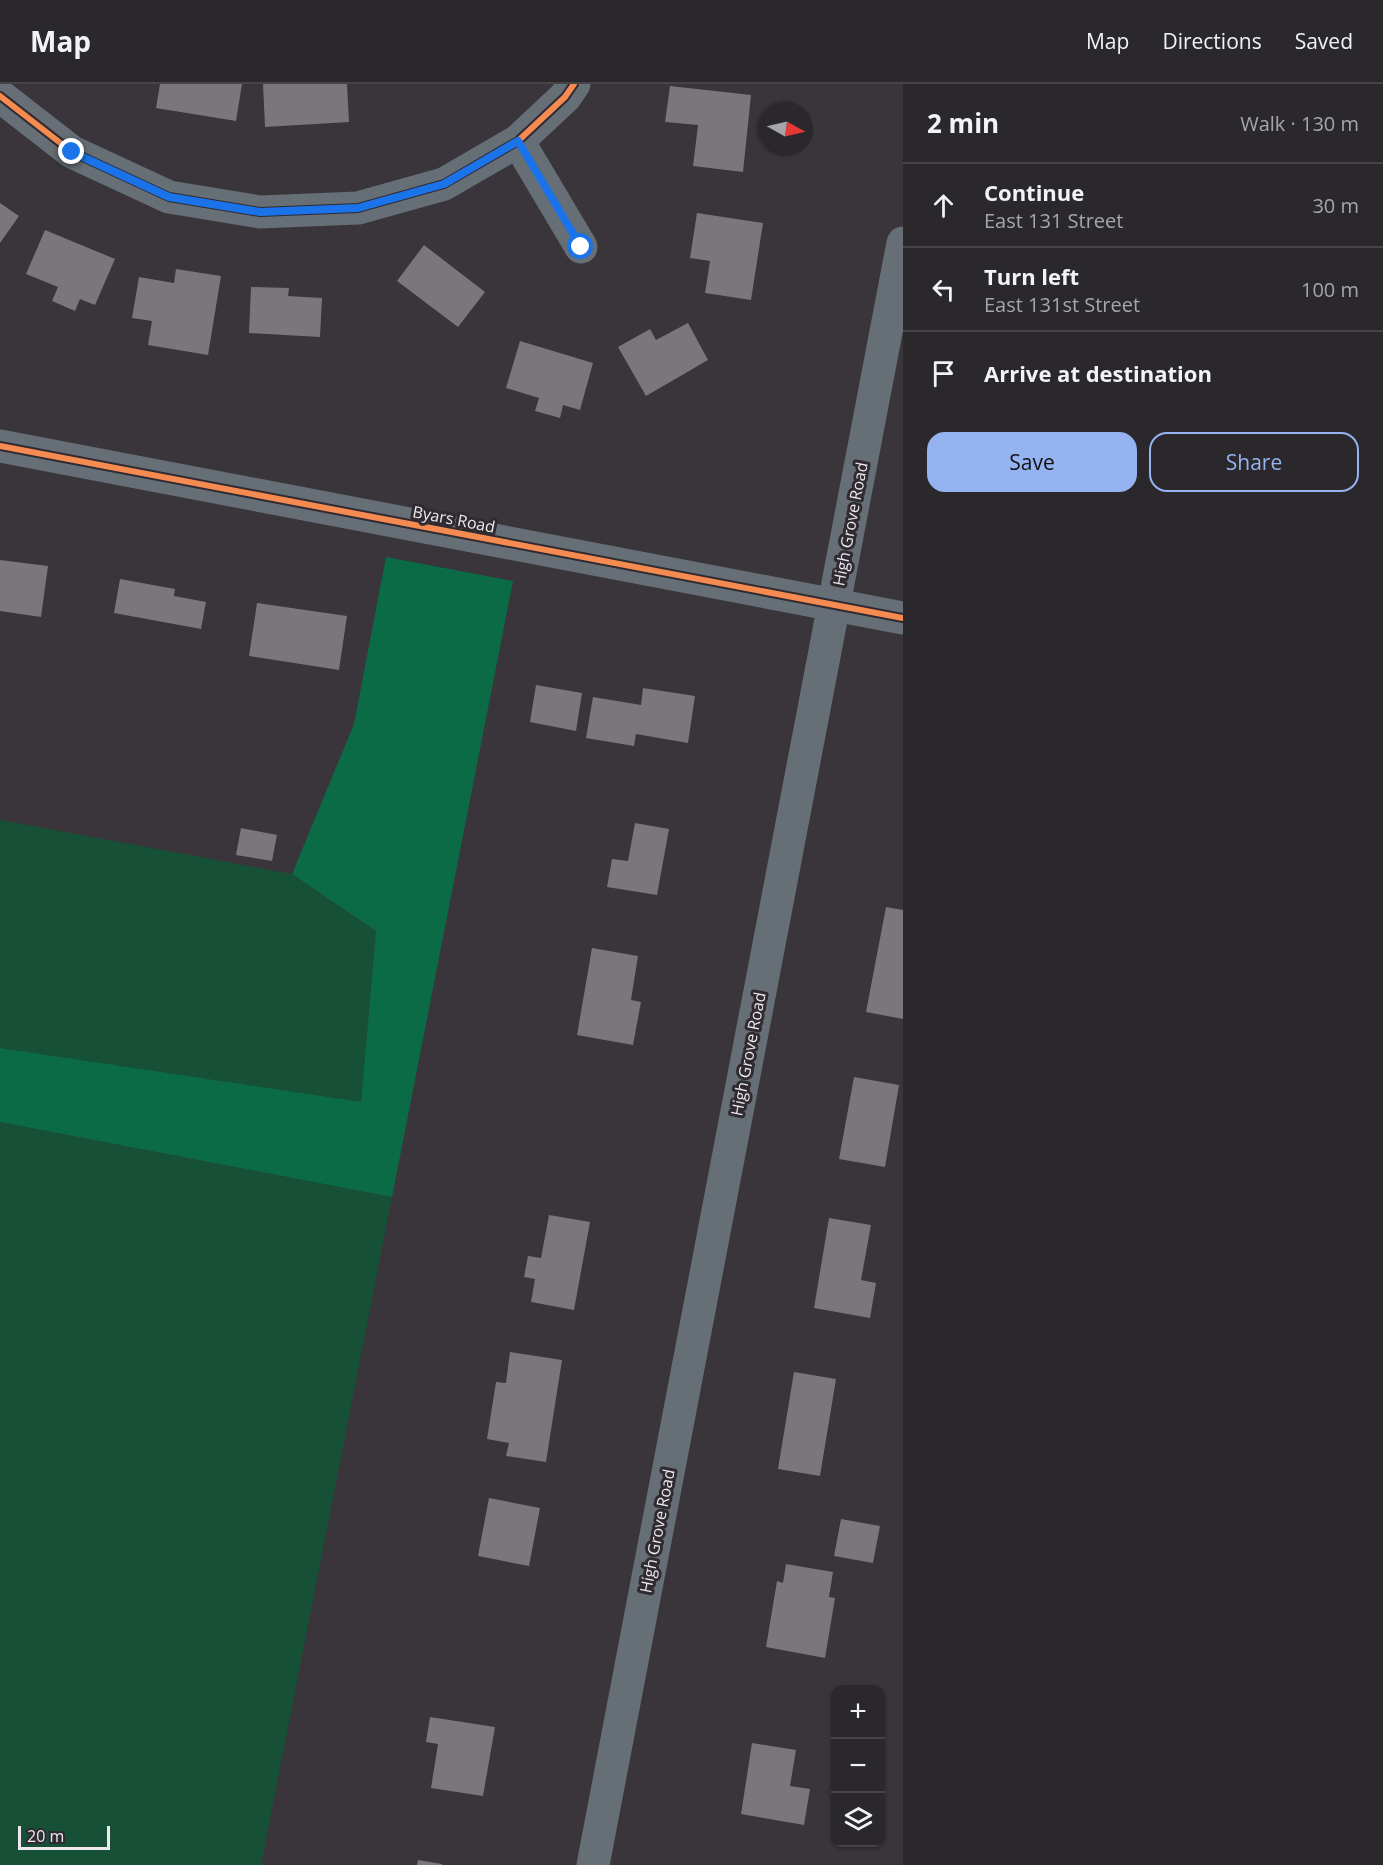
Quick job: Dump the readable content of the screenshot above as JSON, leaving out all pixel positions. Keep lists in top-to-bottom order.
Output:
{
  "streets": {
    "street": ["Byars Road", "High Grove Road"]
  },
  "crossings": [
    ["Byars Road", "High Grove Road"]
  ],
  "scale_bar": "20 m",
  "north": "right",
  "page": {
    "header": "Map",
    "nav": ["Map", "Directions", "Saved"],
    "heading": ["2 min", "Walk · 130 m"],
    "list": [
      ["Continue", "East 131 Street", "30 m"],
      ["Turn left", "East 131st Street", "100 m"],
      "Arrive at destination"
    ],
    "buttons": ["Save", "Share"],
    "map_buttons": ["+", "−"],
    "scale": "20 m"
  }
}
